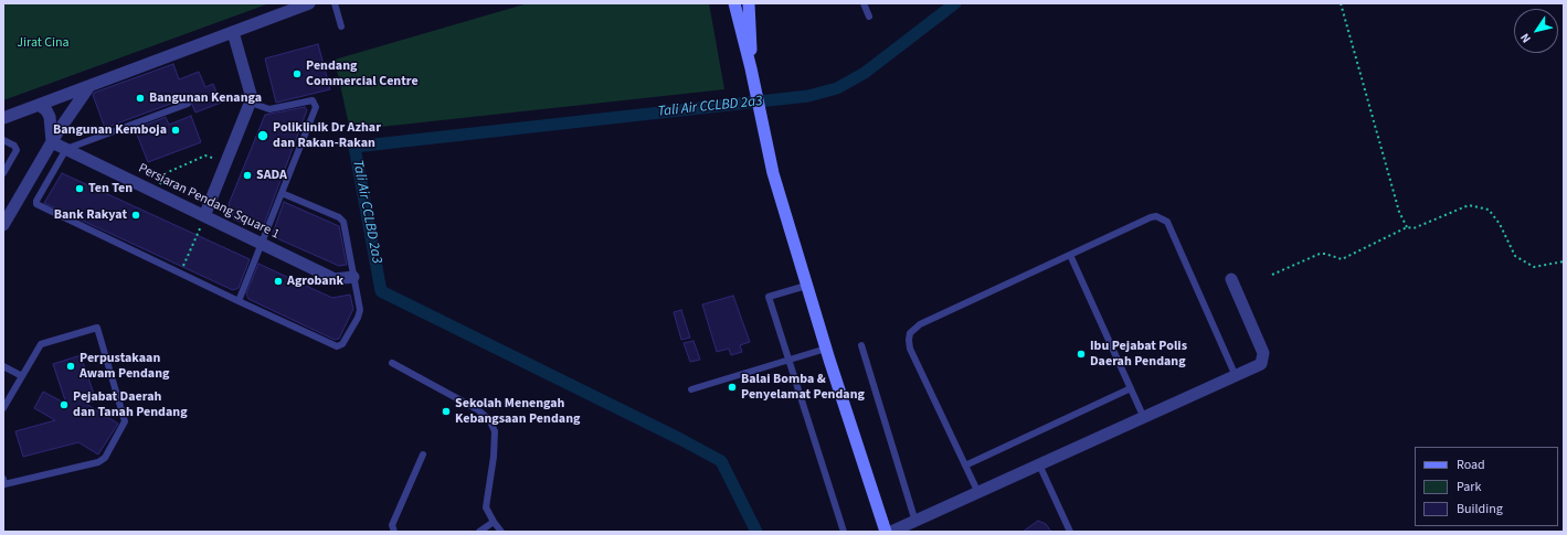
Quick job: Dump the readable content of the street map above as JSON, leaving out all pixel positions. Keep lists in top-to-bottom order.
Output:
{
  "streets": {
    "street": ["Persiaran Pendang Square 1"]
  },
  "water": ["Tali Air CCLBD 2a3"],
  "parks": ["Jirat Cina"],
  "places": [
    "Pendang Commercial Centre",
    "Bangunan Kenanga",
    "Bangunan Kemboja",
    "Poliklinik Dr Azhar dan Rakan-Rakan",
    "SADA",
    "Ten Ten",
    "Bank Rakyat",
    "Agrobank",
    "Ibu Pejabat Polis Daerah Pendang",
    "Perpustakaan Awam Pendang",
    "Balai Bomba & Penyelamat Pendang",
    "Pejabat Daerah dan Tanah Pendang",
    "Sekolah Menengah Kebangsaan Pendang"
  ],
  "legend": ["Road", "Park", "Building"],
  "north": "bottom left"
}
